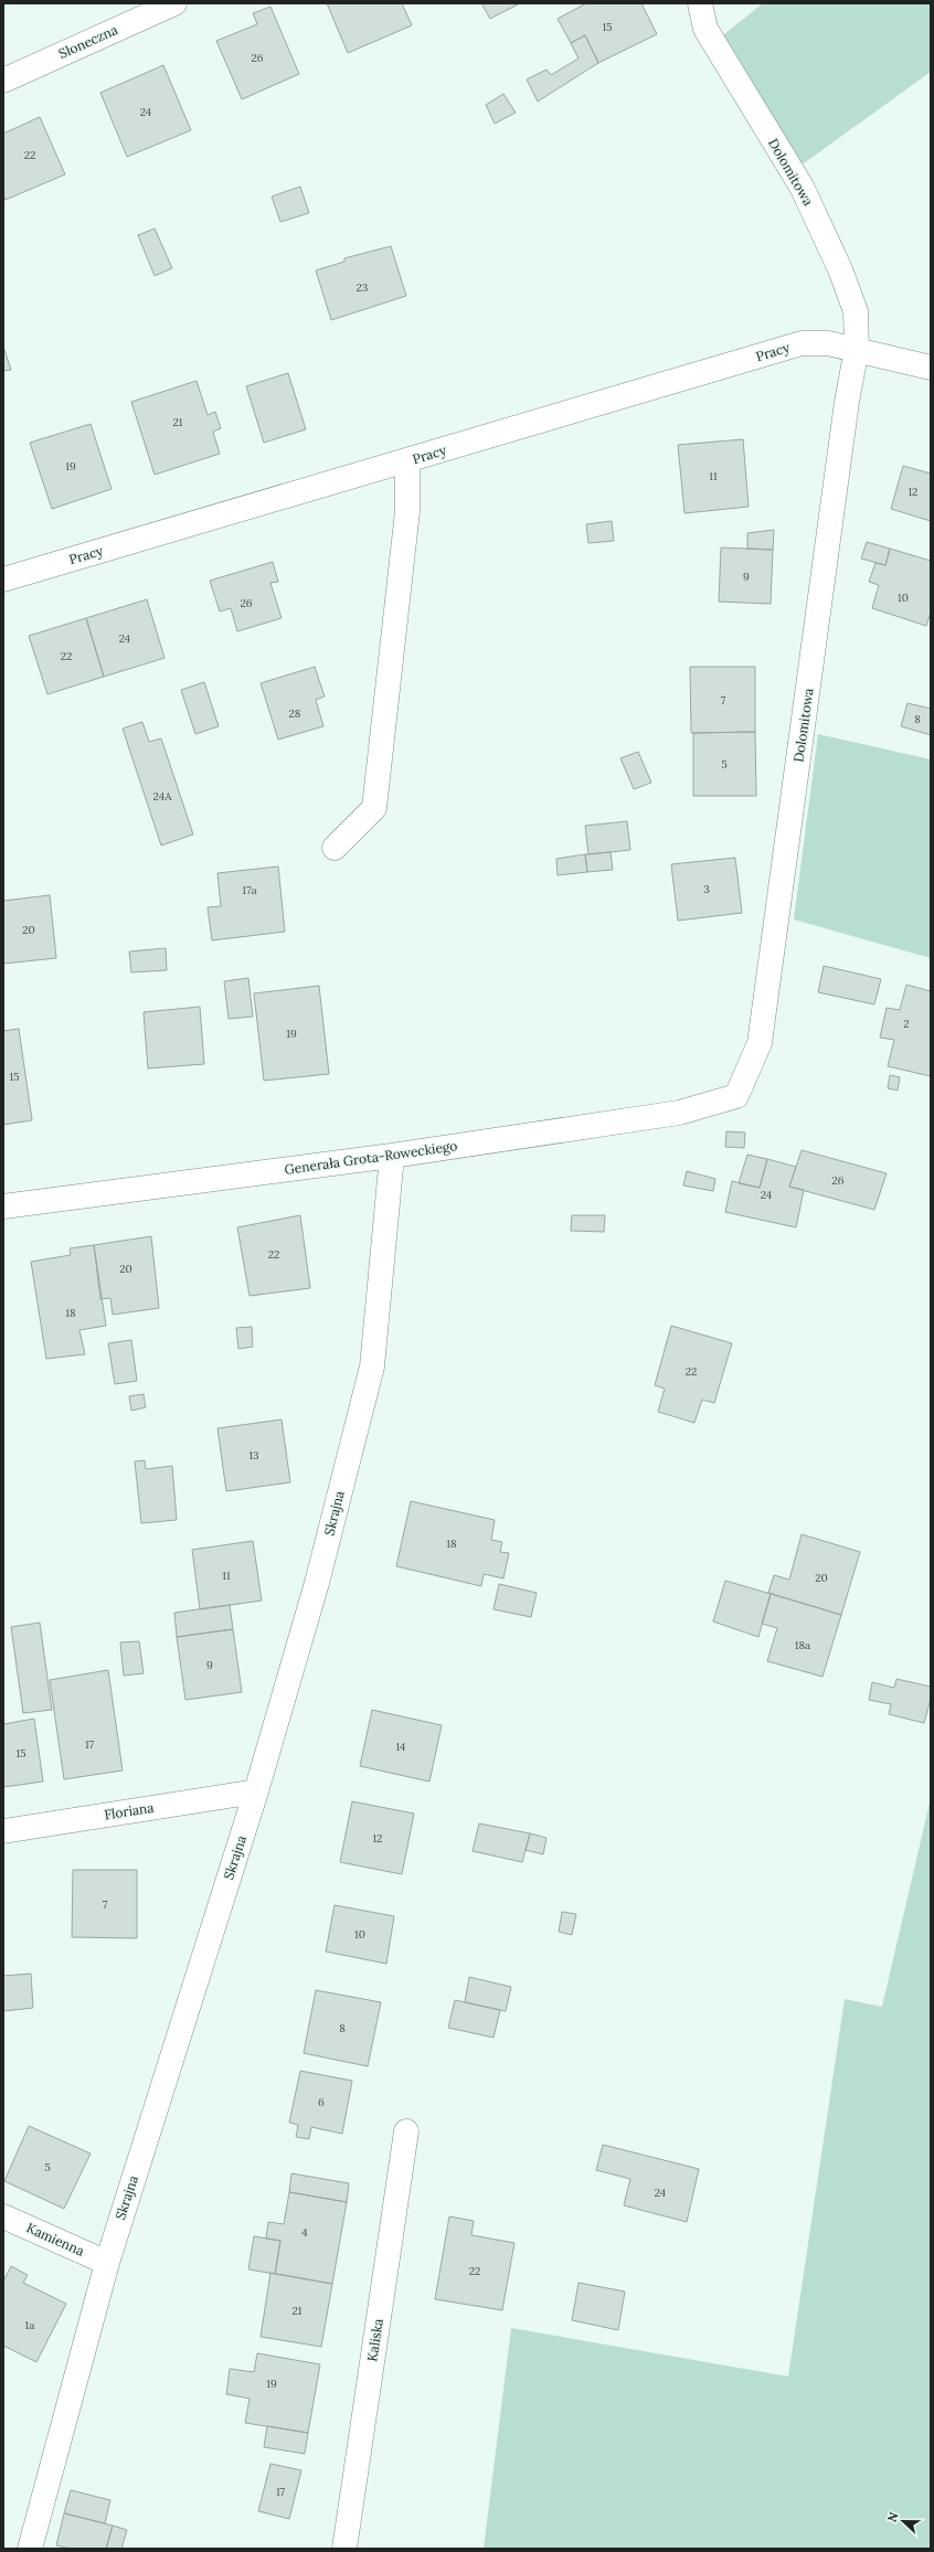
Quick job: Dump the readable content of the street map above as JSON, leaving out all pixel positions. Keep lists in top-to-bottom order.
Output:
{
  "streets": {
    "street": [
      "Słoneczna",
      "Dolomitowa",
      "Pracy",
      "Generała Grota-Roweckiego",
      "Skrajna",
      "Floriana",
      "Kamienna",
      "Kaliska"
    ]
  },
  "crossings": [
    ["Dolomitowa", "Pracy"],
    ["Dolomitowa", "Generała Grota-Roweckiego"],
    ["Generała Grota-Roweckiego", "Skrajna"],
    ["Skrajna", "Floriana"],
    ["Skrajna", "Kamienna"]
  ],
  "house_numbers": [
    "15",
    "26",
    "24",
    "22",
    "23",
    "21",
    "19",
    "11",
    "12",
    "9",
    "10",
    "26",
    "24",
    "22",
    "7",
    "28",
    "8",
    "5",
    "24A",
    "3",
    "17a",
    "20",
    "2",
    "19",
    "15",
    "26",
    "24",
    "22",
    "20",
    "18",
    "22",
    "13",
    "18",
    "11",
    "20",
    "18a",
    "9",
    "17",
    "14",
    "15",
    "12",
    "7",
    "10",
    "8",
    "6",
    "5",
    "24",
    "4",
    "22",
    "21",
    "1a",
    "19",
    "17"
  ],
  "north": "left"
}
